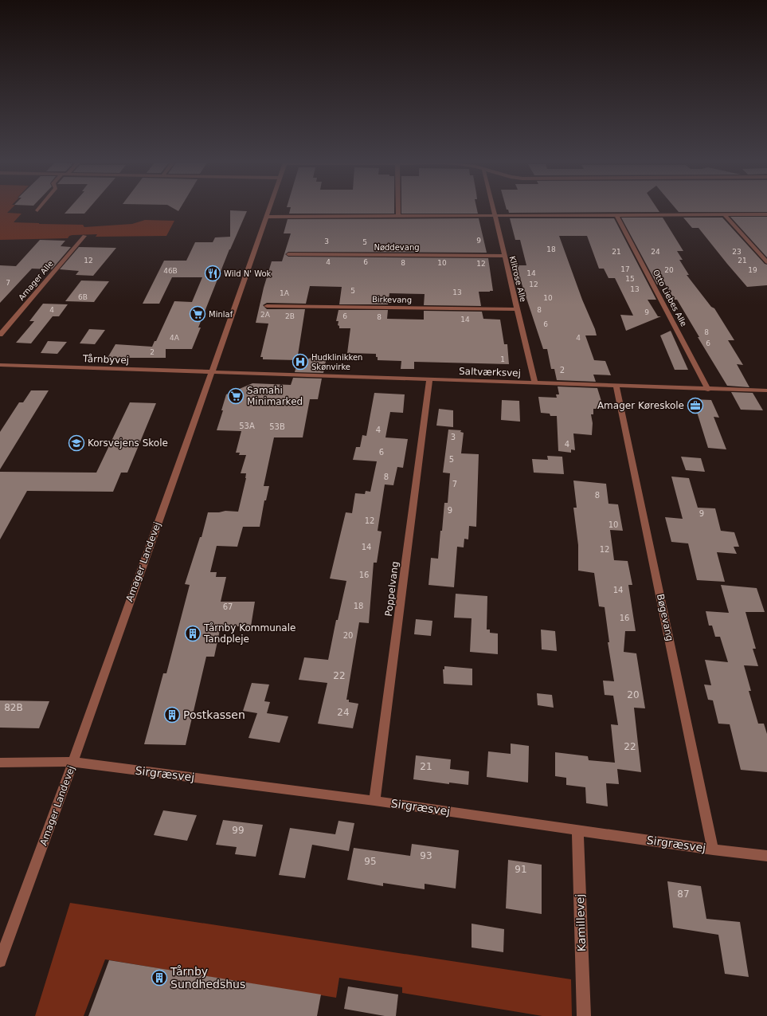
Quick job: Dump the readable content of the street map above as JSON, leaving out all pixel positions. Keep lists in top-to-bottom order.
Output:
{
  "streets": {
    "street": [
      "Nøddevang",
      "Klitrose Alle",
      "Arnager Alle",
      "Otto Liebes Alle",
      "Birkevang",
      "Tårnbyvej",
      "Saltværksvej",
      "Amager Landevej",
      "Poppelvang",
      "Bøgevang",
      "Sirgræsvej",
      "Kamillevej"
    ]
  },
  "crossings": [
    ["Nøddevang", "Klitrose Alle"],
    ["Klitrose Alle", "Birkevang"],
    ["Klitrose Alle", "Saltværksvej"],
    ["Otto Liebes Alle", "Saltværksvej"],
    ["Tårnbyvej", "Saltværksvej"],
    ["Tårnbyvej", "Amager Landevej"],
    ["Saltværksvej", "Amager Landevej"],
    ["Saltværksvej", "Poppelvang"],
    ["Saltværksvej", "Bøgevang"],
    ["Amager Landevej", "Sirgræsvej"],
    ["Poppelvang", "Sirgræsvej"],
    ["Bøgevang", "Sirgræsvej"],
    ["Sirgræsvej", "Kamillevej"]
  ],
  "places": {
    "restaurant": ["Wild N' Wok"],
    "supermarket": ["Minlaf", "Samahi Minimarked"],
    "hospital": ["Hudklinikken Skønvirke"],
    "office": ["Amager Køreskole"],
    "school or university": ["Korsvejens Skole"],
    "building": ["Tårnby Kommunale Tandpleje", "Postkassen", "Tårnby Sundhedshus"]
  },
  "house_numbers": [
    "9",
    "3",
    "5",
    "18",
    "21",
    "24",
    "23",
    "12",
    "21",
    "4",
    "6",
    "8",
    "10",
    "12",
    "17",
    "20",
    "19",
    "46B",
    "14",
    "15",
    "7",
    "12",
    "13",
    "5",
    "13",
    "1A",
    "6B",
    "10",
    "4",
    "8",
    "9",
    "2A",
    "2B",
    "6",
    "8",
    "14",
    "6",
    "8",
    "4A",
    "4",
    "6",
    "2",
    "1",
    "2",
    "53A",
    "53B",
    "4",
    "3",
    "4",
    "6",
    "5",
    "8",
    "7",
    "8",
    "9",
    "9",
    "12",
    "10",
    "14",
    "12",
    "16",
    "14",
    "18",
    "67",
    "16",
    "20",
    "22",
    "20",
    "82B",
    "24",
    "22",
    "21",
    "99",
    "93",
    "95",
    "91",
    "87"
  ]
}
